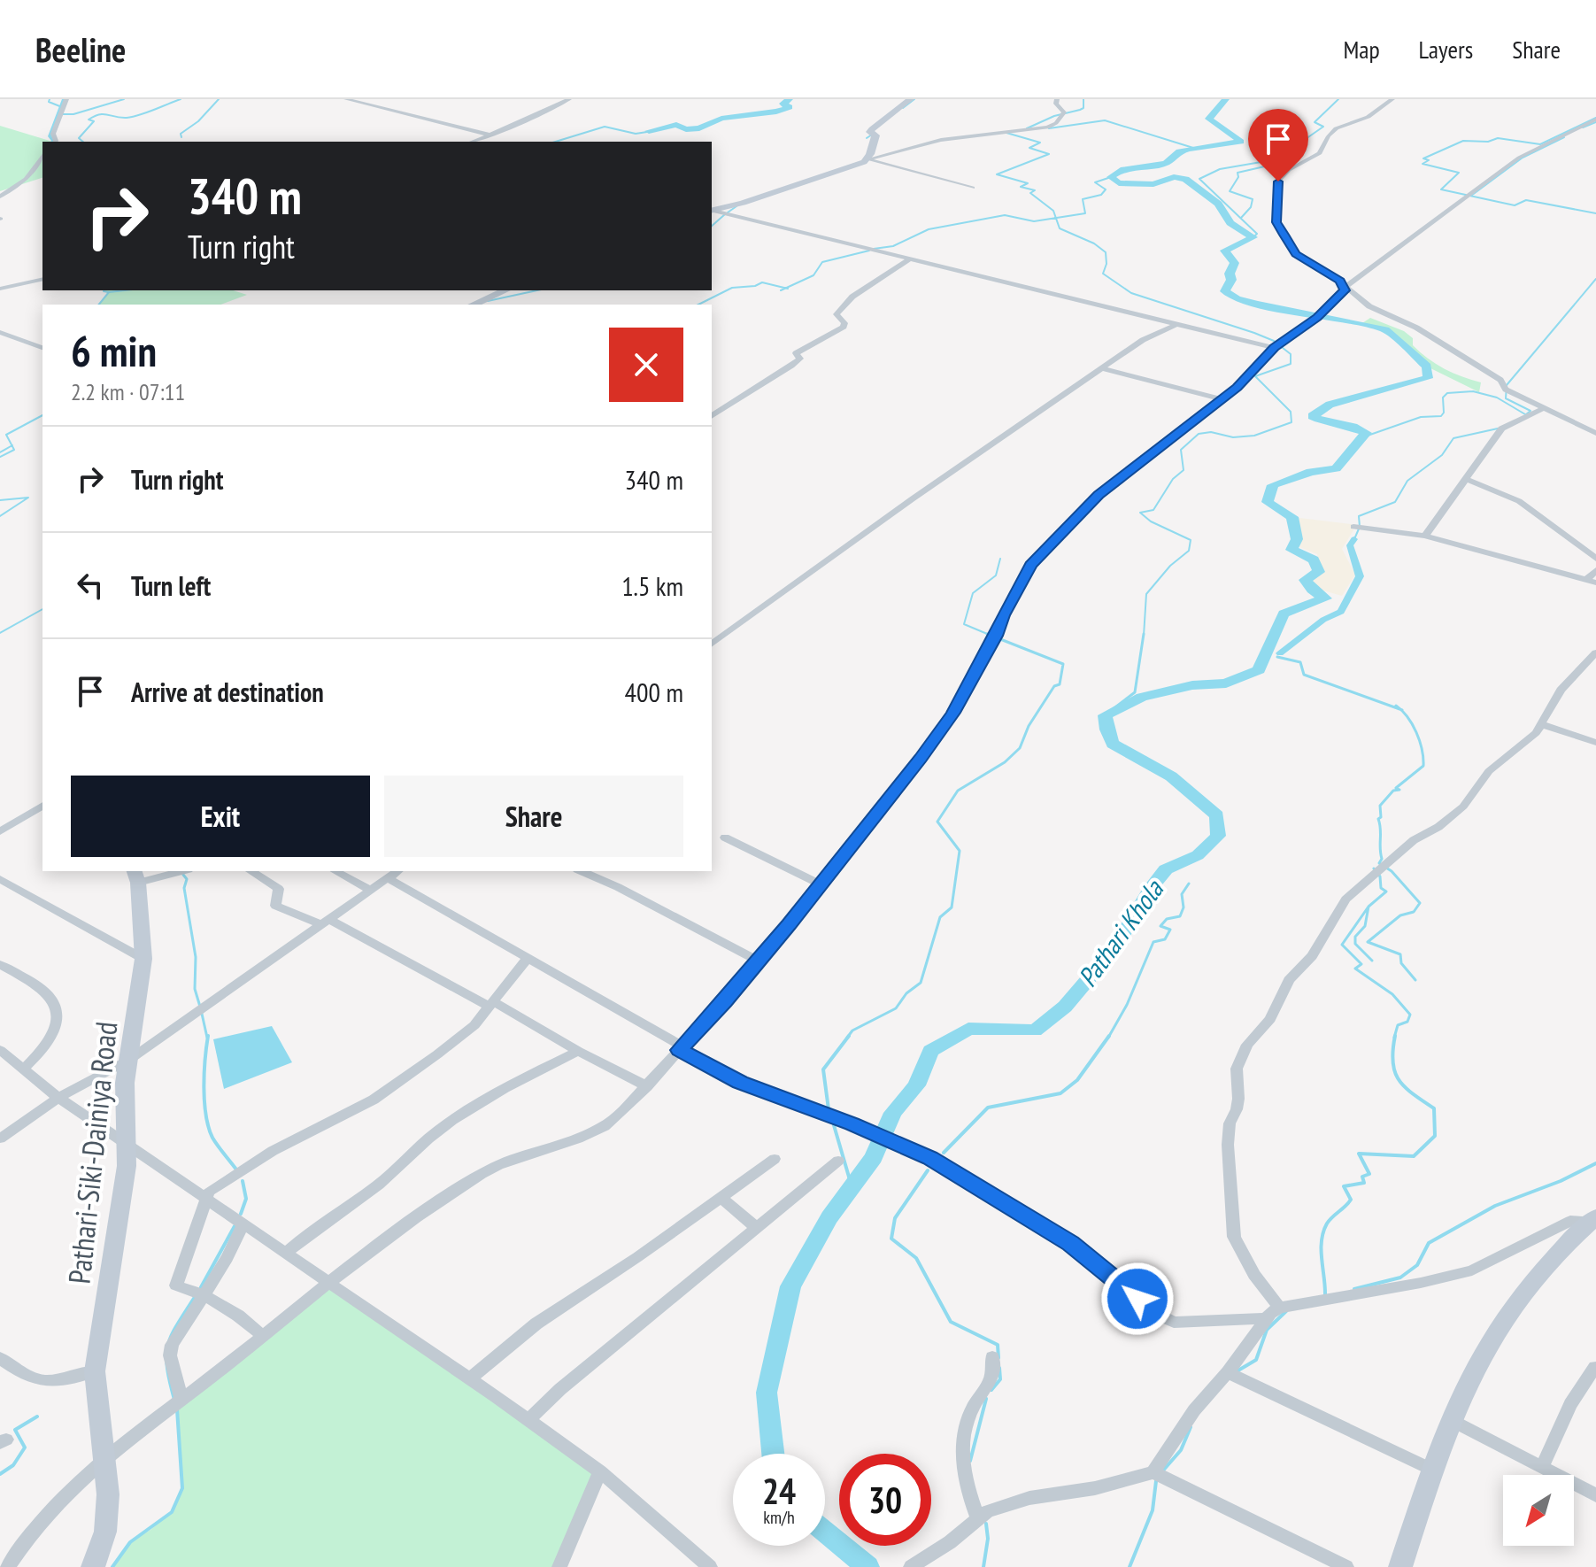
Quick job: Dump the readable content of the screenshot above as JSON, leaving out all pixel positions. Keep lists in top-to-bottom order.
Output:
{
  "streets": {
    "main road": ["Pathari-Siki-Dainiya Road"]
  },
  "water": ["Pathari Khola"],
  "north": "bottom left",
  "page": {
    "header": "Beeline",
    "nav": ["Map", "Layers", "Share"],
    "turn": ["340 m", "Turn right"],
    "heading": ["6 min", "2.2 km · 07:11"],
    "list": [
      {
        "name": "Turn right",
        "value": "340 m"
      },
      {
        "name": "Turn left",
        "value": "1.5 km"
      },
      {
        "name": "Arrive at destination",
        "value": "400 m"
      }
    ],
    "buttons": ["Exit", "Share"],
    "speed": "24 km/h",
    "limit": "30"
  }
}
